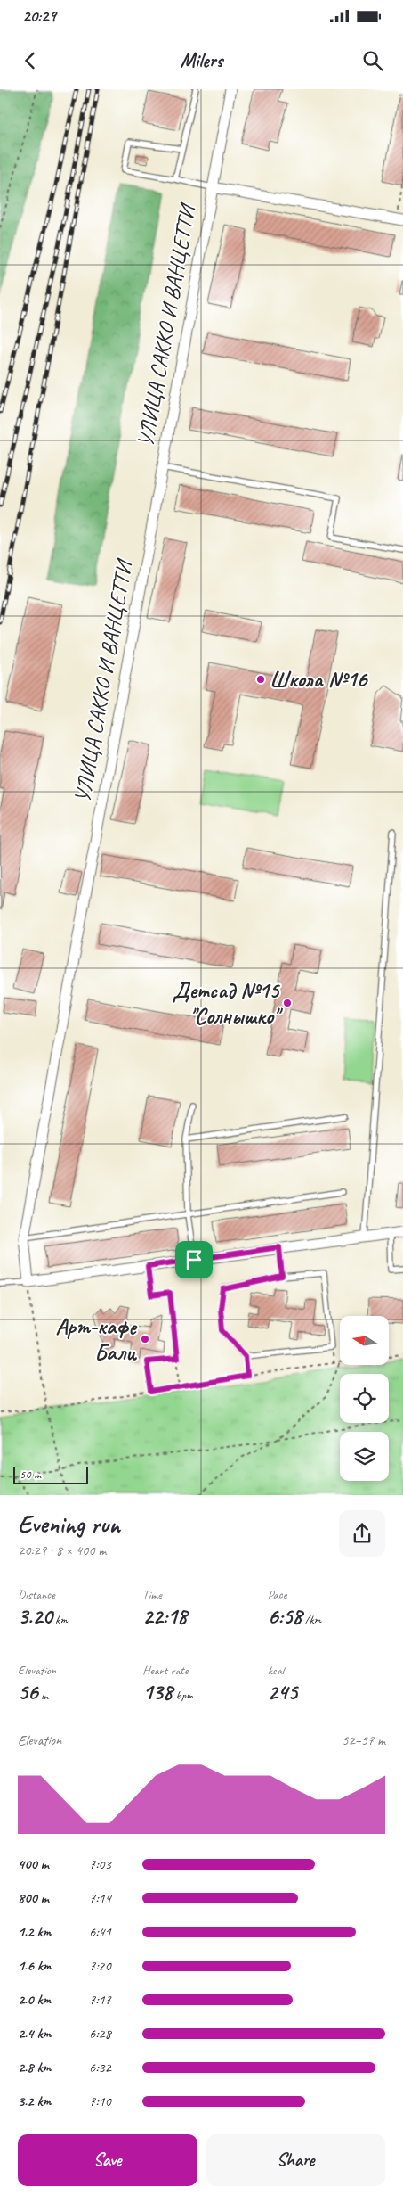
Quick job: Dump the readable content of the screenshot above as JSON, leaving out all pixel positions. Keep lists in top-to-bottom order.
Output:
{
  "streets": {
    "street": ["УЛИЦА САККО И ВАНЦЕТТИ"]
  },
  "places": ["Школа №16", "Детсад №15 \"Солнышко\"", "Арт-кафе Бали"],
  "scale_bar": "50 m",
  "north": "left",
  "page": {
    "status": "20:29",
    "header": "Milers",
    "scale": "50 m",
    "heading": ["Evening run", "20:29 · 8 × 400 m"],
    "stats": [
      ["Distance", "3.20 km"],
      ["Time", "22:18"],
      ["Pace", "6:58 /km"],
      ["Elevation", "56 m"],
      ["Heart rate", "138 bpm"],
      ["kcal", "245"]
    ],
    "chart": ["Elevation", "52–57 m"],
    "list": [
      {
        "name": "400 m",
        "note": "7:03"
      },
      {
        "name": "800 m",
        "note": "7:14"
      },
      {
        "name": "1.2 km",
        "note": "6:41"
      },
      {
        "name": "1.6 km",
        "note": "7:20"
      },
      {
        "name": "2.0 km",
        "note": "7:17"
      },
      {
        "name": "2.4 km",
        "note": "6:28"
      },
      {
        "name": "2.8 km",
        "note": "6:32"
      },
      {
        "name": "3.2 km",
        "note": "7:10"
      }
    ],
    "buttons": ["Save", "Share"]
  }
}
